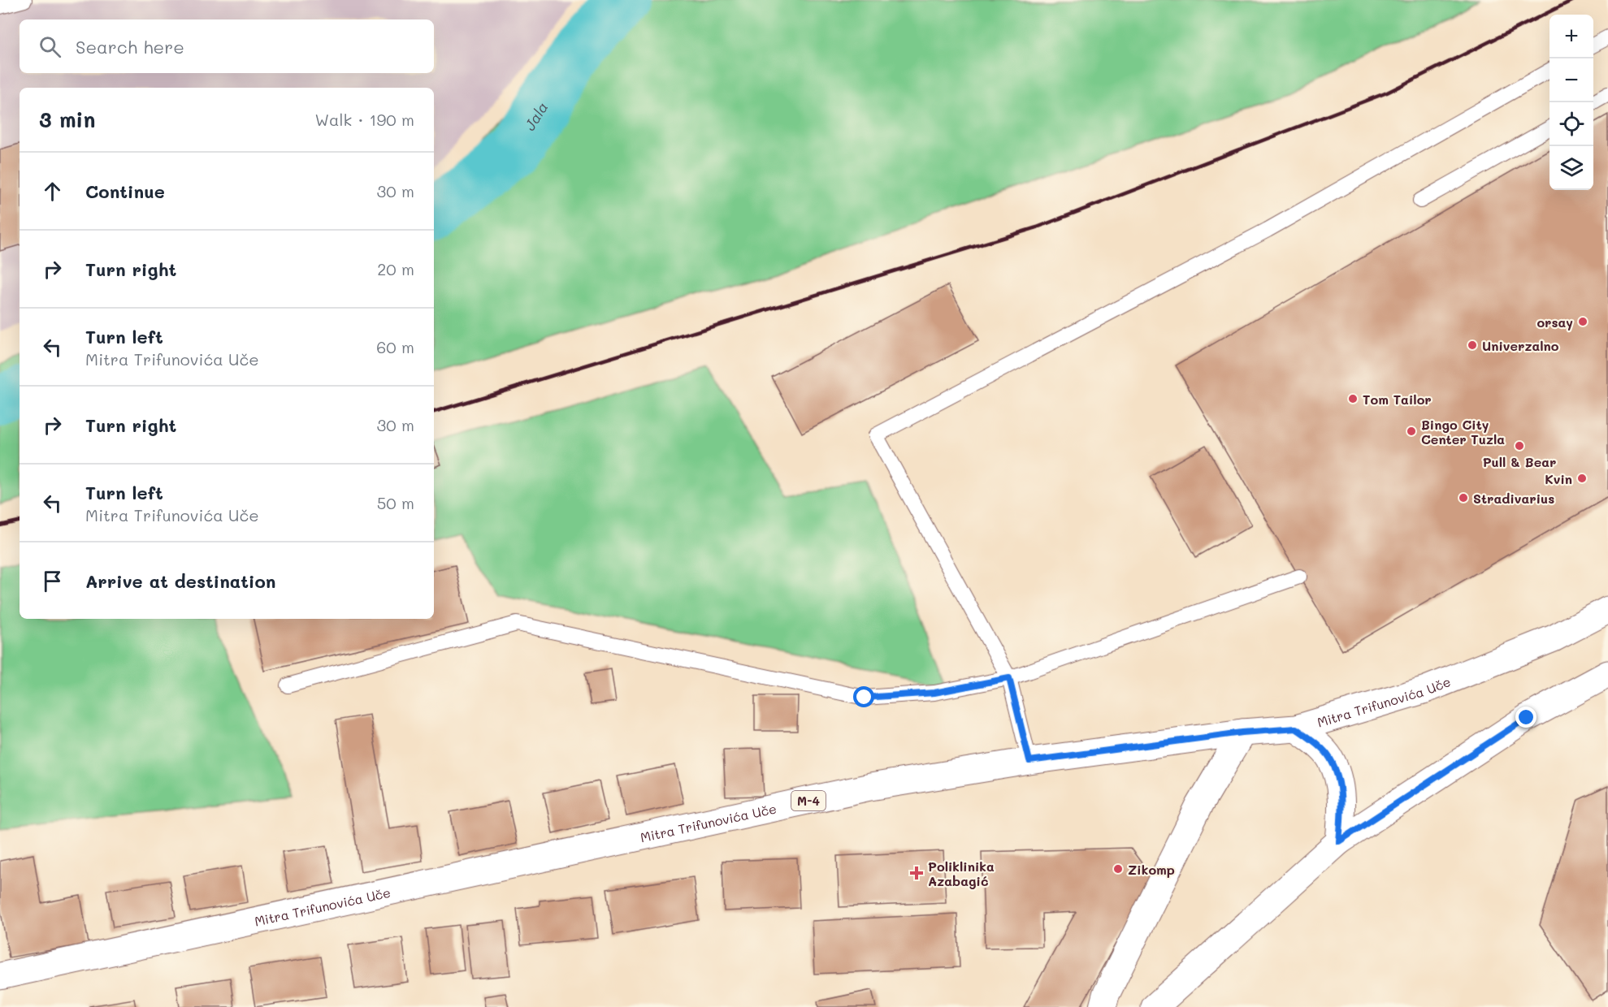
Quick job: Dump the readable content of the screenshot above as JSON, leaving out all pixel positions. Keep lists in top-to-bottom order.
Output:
{
  "streets": {
    "main road": ["Mitra Trifunovića Uče", "M-4"]
  },
  "water": ["Jala"],
  "places": {
    "other": [
      "orsay",
      "Univerzalno",
      "Tom Tailor",
      "Bingo City Center Tuzla",
      "Pull & Bear",
      "Kvin",
      "Stradivarius",
      "Zikomp"
    ],
    "health": ["Poliklinika Azabagić"]
  },
  "page": {
    "map_buttons": ["+", "−"],
    "search": "Search here",
    "heading": ["3 min", "Walk · 190 m"],
    "list": [
      ["Continue", "30 m"],
      ["Turn right", "20 m"],
      ["Turn left", "Mitra Trifunovića Uče", "60 m"],
      ["Turn right", "30 m"],
      ["Turn left", "Mitra Trifunovića Uče", "50 m"],
      "Arrive at destination"
    ]
  }
}
